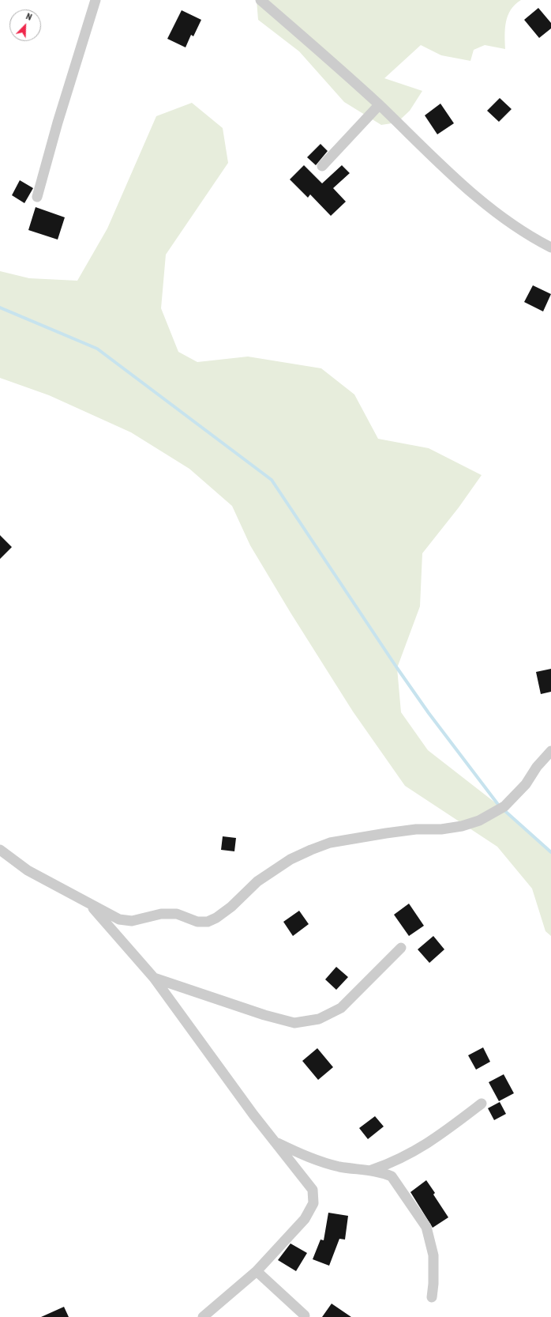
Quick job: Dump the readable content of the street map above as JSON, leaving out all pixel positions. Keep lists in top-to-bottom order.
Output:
{
  "north": "top right"
}
